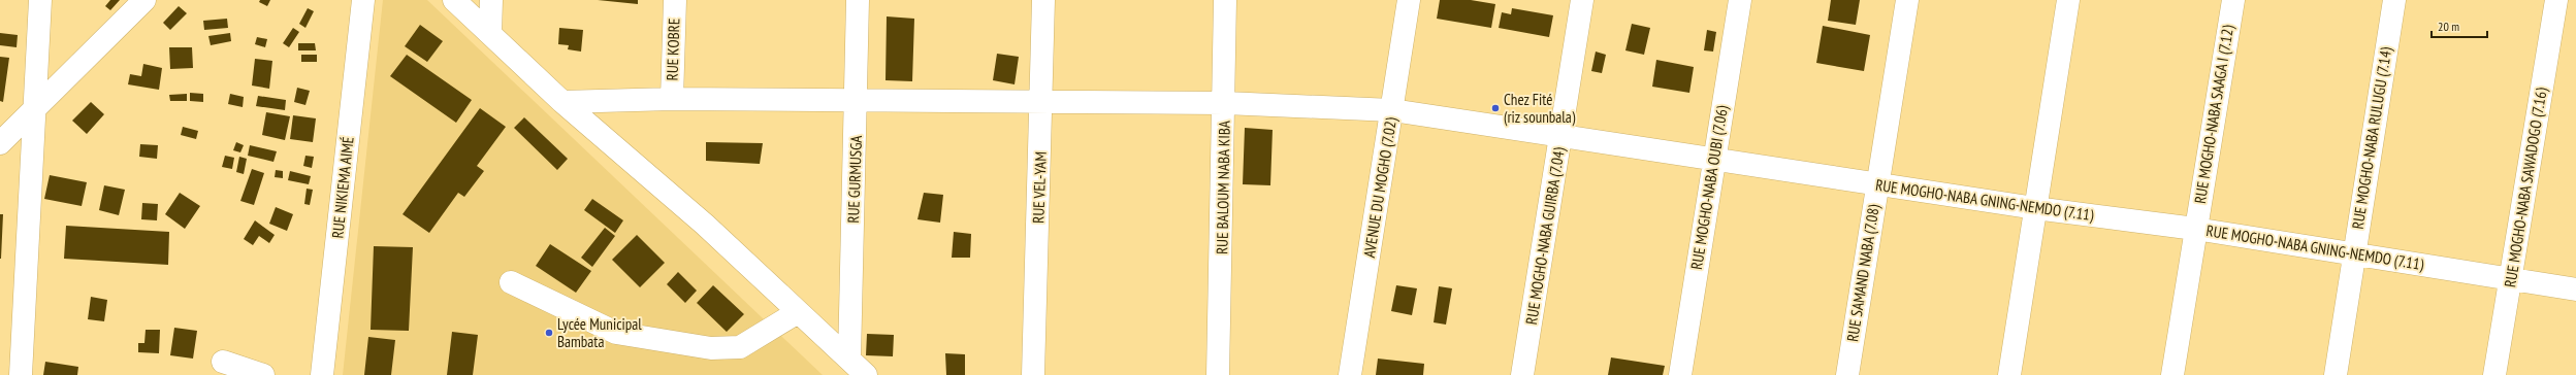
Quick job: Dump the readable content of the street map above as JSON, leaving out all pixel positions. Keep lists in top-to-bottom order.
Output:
{
  "streets": {
    "street": [
      "RUE KOBRE",
      "RUE MOGHO-NABA SAAGA I (7.12)",
      "RUE MOGHO-NABA RULUGU (7.14)",
      "RUE GURMUSGA",
      "RUE NIKIEMA AIMÉ",
      "RUE VEL-YAM",
      "RUE BALOUM NABA KIBA",
      "AVENUE DU MOGHO (7.02)",
      "RUE MOGHO-NABA OUBI (7.06)",
      "RUE MOGHO-NABA SAWADOGO (7.16)",
      "RUE MOGHO-NABA GNING-NEMDO (7.11)",
      "RUE MOGHO-NABA GUIRBA (7.04)",
      "RUE SAMAND NABA (7.08)"
    ]
  },
  "crossings": [
    ["RUE KOBRE", "RUE MOGHO-NABA GNING-NEMDO (7.11)"],
    ["RUE MOGHO-NABA SAAGA I (7.12)", "RUE MOGHO-NABA GNING-NEMDO (7.11)"],
    ["RUE MOGHO-NABA RULUGU (7.14)", "RUE MOGHO-NABA GNING-NEMDO (7.11)"],
    ["RUE GURMUSGA", "RUE MOGHO-NABA GNING-NEMDO (7.11)"],
    ["RUE VEL-YAM", "RUE MOGHO-NABA GNING-NEMDO (7.11)"],
    ["RUE BALOUM NABA KIBA", "RUE MOGHO-NABA GNING-NEMDO (7.11)"],
    ["AVENUE DU MOGHO (7.02)", "RUE MOGHO-NABA GNING-NEMDO (7.11)"],
    ["RUE MOGHO-NABA OUBI (7.06)", "RUE MOGHO-NABA GNING-NEMDO (7.11)"],
    ["RUE MOGHO-NABA SAWADOGO (7.16)", "RUE MOGHO-NABA GNING-NEMDO (7.11)"],
    ["RUE MOGHO-NABA GNING-NEMDO (7.11)", "RUE MOGHO-NABA GUIRBA (7.04)"],
    ["RUE MOGHO-NABA GNING-NEMDO (7.11)", "RUE SAMAND NABA (7.08)"]
  ],
  "places": ["Chez Fité (riz sounbala)", "Lycée Municipal Bambata"],
  "scale_bar": "20 m"
}
